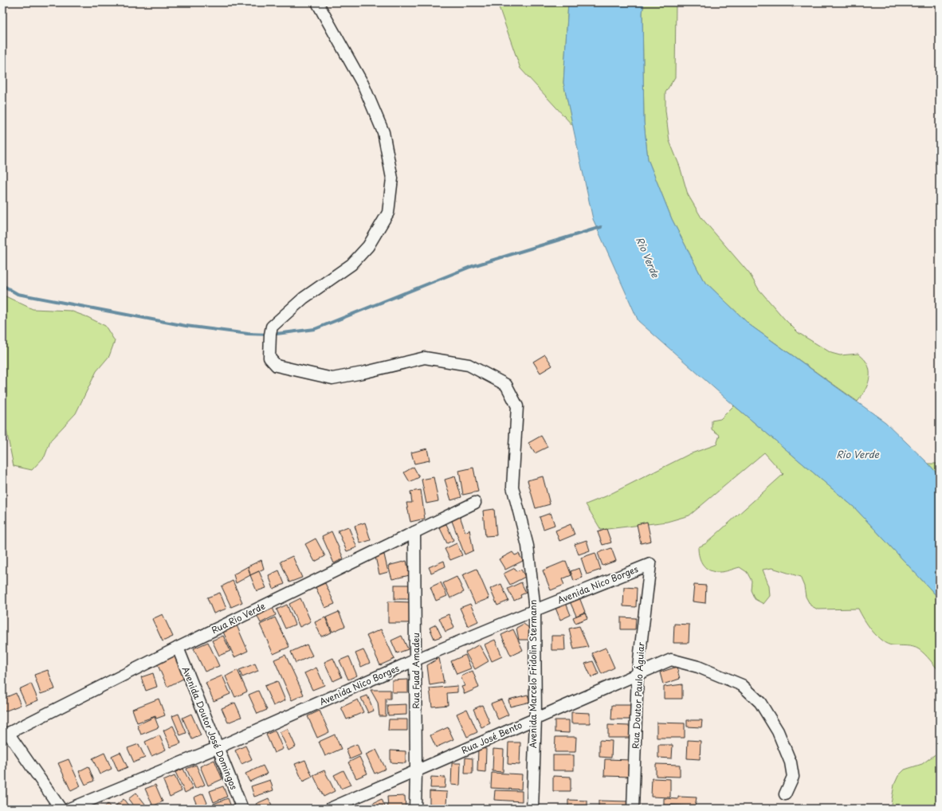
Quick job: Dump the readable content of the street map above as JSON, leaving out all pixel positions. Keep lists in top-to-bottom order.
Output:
{
  "streets": {
    "street": [
      "Avenida Nico Borges",
      "Rua Rio Verde",
      "Rua Fuad Amadeu",
      "Avenida Marcelo Fridolin Stermann",
      "Rua Doutor Paulo Águiar",
      "Avenida Doutor José Domingos",
      "Rua José Bento"
    ]
  },
  "crossings": [
    ["Avenida Nico Borges", "Rua Fuad Amadeu"],
    ["Avenida Nico Borges", "Avenida Marcelo Fridolin Stermann"],
    ["Avenida Nico Borges", "Rua Doutor Paulo Águiar"],
    ["Avenida Nico Borges", "Avenida Doutor José Domingos"],
    ["Rua Rio Verde", "Rua Fuad Amadeu"],
    ["Rua Rio Verde", "Avenida Doutor José Domingos"],
    ["Rua Fuad Amadeu", "Rua José Bento"],
    ["Avenida Marcelo Fridolin Stermann", "Rua José Bento"],
    ["Rua Doutor Paulo Águiar", "Rua José Bento"]
  ],
  "water": ["Rio Verde"]
}
